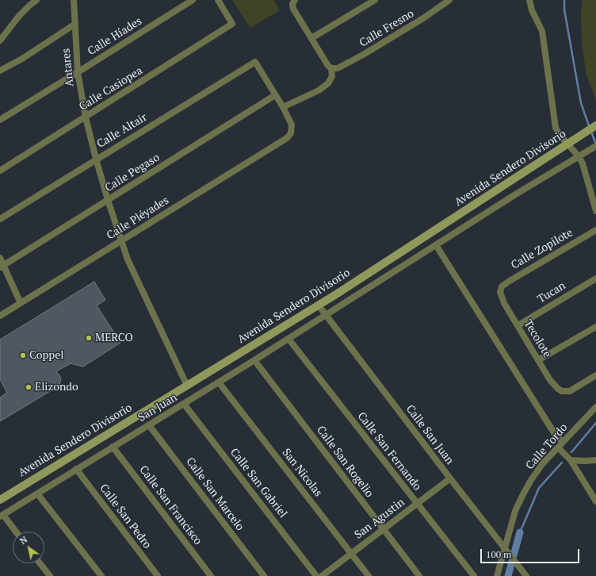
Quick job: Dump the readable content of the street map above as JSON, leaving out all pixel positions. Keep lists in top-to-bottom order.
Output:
{
  "streets": {
    "street": [
      "Calle Fresno",
      "Calle Híades",
      "Antares",
      "Calle Casiopea",
      "Calle Altair",
      "Avenida Sendero Divisorio",
      "Calle Pegaso",
      "Calle Pléyades",
      "Calle Zopilote",
      "Tucan",
      "Tecolote",
      "San Juan",
      "Calle San Juan",
      "Calle Tordo",
      "Calle San Fernando",
      "Calle San Rogelio",
      "San Nicolas",
      "Calle San Gabriel",
      "Calle San Marcelo",
      "Calle San Francisco",
      "Calle San Pedro",
      "San Agustin"
    ]
  },
  "crossings": [
    ["Calle Híades", "Antares"],
    ["Antares", "Calle Casiopea"],
    ["Antares", "Calle Altair"],
    ["Antares", "Avenida Sendero Divisorio"],
    ["Antares", "Calle Pegaso"],
    ["Antares", "Calle Pléyades"],
    ["Calle Altair", "Calle Pegaso"],
    ["Avenida Sendero Divisorio", "Calle San Juan"],
    ["Calle Zopilote", "Tecolote"],
    ["Tucan", "Tecolote"],
    ["San Juan", "Calle San Juan"],
    ["San Juan", "Calle San Fernando"],
    ["San Juan", "Calle San Rogelio"],
    ["San Juan", "San Nicolas"],
    ["San Juan", "Calle San Gabriel"],
    ["San Juan", "Calle San Marcelo"],
    ["San Juan", "Calle San Francisco"],
    ["San Juan", "Calle San Pedro"],
    ["Calle San Juan", "Calle Tordo"],
    ["Calle San Juan", "San Agustin"],
    ["Calle San Fernando", "San Agustin"],
    ["Calle San Rogelio", "San Agustin"],
    ["San Nicolas", "San Agustin"]
  ],
  "places": ["MERCO", "Coppel", "Elizondo"],
  "scale_bar": "100 m",
  "north": "top left"
}
